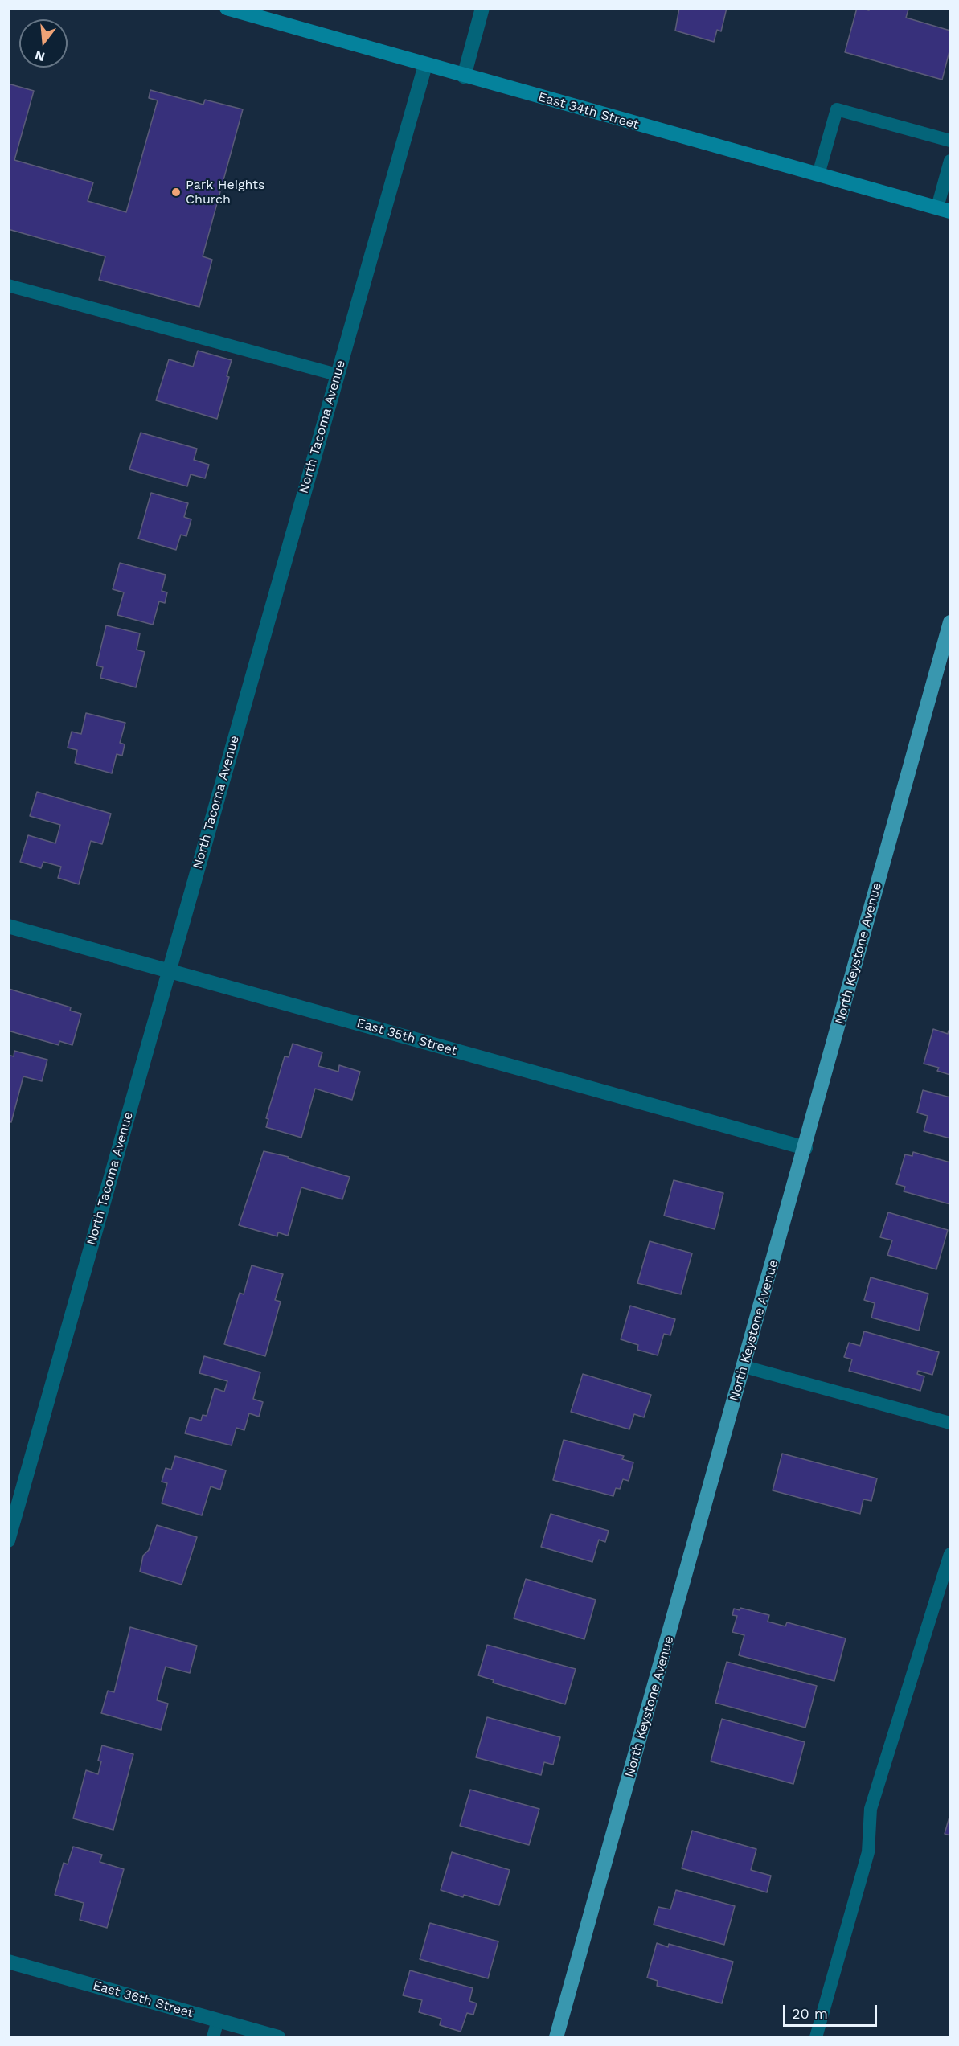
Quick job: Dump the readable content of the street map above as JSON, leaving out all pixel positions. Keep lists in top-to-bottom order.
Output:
{
  "streets": {
    "main road": ["East 34th Street", "North Keystone Avenue"],
    "street": ["North Tacoma Avenue", "East 35th Street", "East 36th Street"]
  },
  "crossings": [
    ["East 34th Street", "North Tacoma Avenue"],
    ["North Tacoma Avenue", "East 35th Street"],
    ["North Keystone Avenue", "East 35th Street"]
  ],
  "places": ["Park Heights Church"],
  "scale_bar": "20 m",
  "north": "bottom"
}
